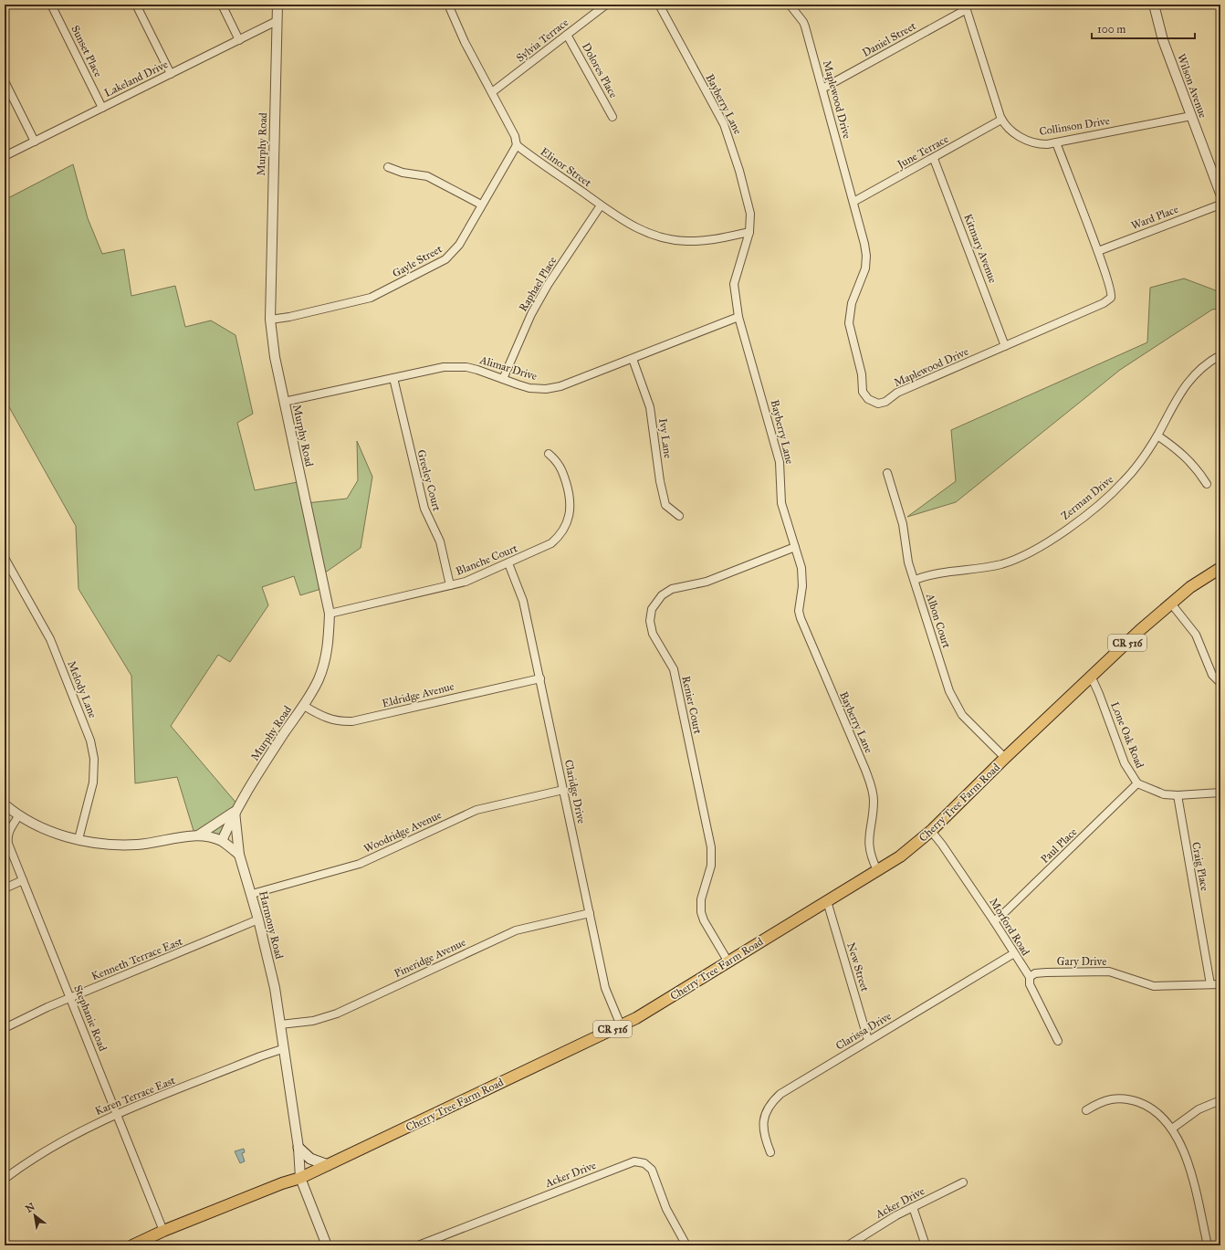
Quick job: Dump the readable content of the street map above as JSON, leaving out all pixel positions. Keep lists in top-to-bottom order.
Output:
{
  "streets": {
    "main road": ["CR 516", "Cherry Tree Farm Road"],
    "street": [
      "Daniel Street",
      "Sylvia Terrace",
      "Sunset Place",
      "Dolores Place",
      "Lakeland Drive",
      "Wilson Avenue",
      "Maplewood Drive",
      "Bayberry Lane",
      "Collinson Drive",
      "Murphy Road",
      "June Terrace",
      "Elinor Street",
      "Ward Place",
      "Kitmary Avenue",
      "Gayle Street",
      "Raphael Place",
      "Alimar Drive",
      "Ivy Lane",
      "Greeley Court",
      "Zerman Drive",
      "Blanche Court",
      "Albon Court",
      "Melody Lane",
      "Eldridge Avenue",
      "Renier Court",
      "Lone Oak Road",
      "Claridge Drive",
      "Woodridge Avenue",
      "Paul Place",
      "Craig Place",
      "Harmony Road",
      "Morford Road",
      "Pineridge Avenue",
      "Kenneth Terrace East",
      "Gary Drive",
      "New Street",
      "Stephanie Road",
      "Clarissa Drive",
      "Karen Terrace East",
      "Acker Drive"
    ]
  },
  "crossings": [
    ["Daniel Street", "Maplewood Drive"],
    ["Daniel Street", "Collinson Drive"],
    ["Sylvia Terrace", "Dolores Place"],
    ["Sunset Place", "Lakeland Drive"],
    ["Lakeland Drive", "Murphy Road"],
    ["Wilson Avenue", "Collinson Drive"],
    ["Maplewood Drive", "Collinson Drive"],
    ["Maplewood Drive", "June Terrace"],
    ["Maplewood Drive", "Ward Place"],
    ["Maplewood Drive", "Kitmary Avenue"],
    ["Bayberry Lane", "Elinor Street"],
    ["Bayberry Lane", "Alimar Drive"],
    ["Bayberry Lane", "Renier Court"],
    ["Bayberry Lane", "Cherry Tree Farm Road"],
    ["Collinson Drive", "June Terrace"],
    ["Murphy Road", "Gayle Street"],
    ["Murphy Road", "Alimar Drive"],
    ["Murphy Road", "Blanche Court"],
    ["Murphy Road", "Eldridge Avenue"],
    ["Murphy Road", "Harmony Road"],
    ["June Terrace", "Kitmary Avenue"],
    ["Elinor Street", "Gayle Street"],
    ["Elinor Street", "Raphael Place"],
    ["Raphael Place", "Alimar Drive"],
    ["Alimar Drive", "Ivy Lane"],
    ["Alimar Drive", "Greeley Court"],
    ["Greeley Court", "Blanche Court"],
    ["Zerman Drive", "Albon Court"],
    ["Blanche Court", "Claridge Drive"],
    ["Albon Court", "Cherry Tree Farm Road"],
    ["Eldridge Avenue", "Claridge Drive"],
    ["Renier Court", "Cherry Tree Farm Road"],
    ["Lone Oak Road", "Cherry Tree Farm Road"],
    ["Lone Oak Road", "Paul Place"],
    ["Lone Oak Road", "Craig Place"],
    ["Claridge Drive", "Cherry Tree Farm Road"],
    ["Claridge Drive", "Woodridge Avenue"],
    ["Claridge Drive", "Pineridge Avenue"],
    ["Cherry Tree Farm Road", "Harmony Road"],
    ["Cherry Tree Farm Road", "Morford Road"],
    ["Cherry Tree Farm Road", "New Street"],
    ["Cherry Tree Farm Road", "Stephanie Road"],
    ["Woodridge Avenue", "Harmony Road"],
    ["Paul Place", "Morford Road"],
    ["Craig Place", "Gary Drive"],
    ["Harmony Road", "Pineridge Avenue"],
    ["Harmony Road", "Kenneth Terrace East"],
    ["Harmony Road", "Karen Terrace East"],
    ["Morford Road", "Gary Drive"],
    ["Morford Road", "Clarissa Drive"],
    ["Kenneth Terrace East", "Stephanie Road"],
    ["New Street", "Clarissa Drive"],
    ["Stephanie Road", "Karen Terrace East"]
  ],
  "scale_bar": "100 m",
  "north": "top left"
}
